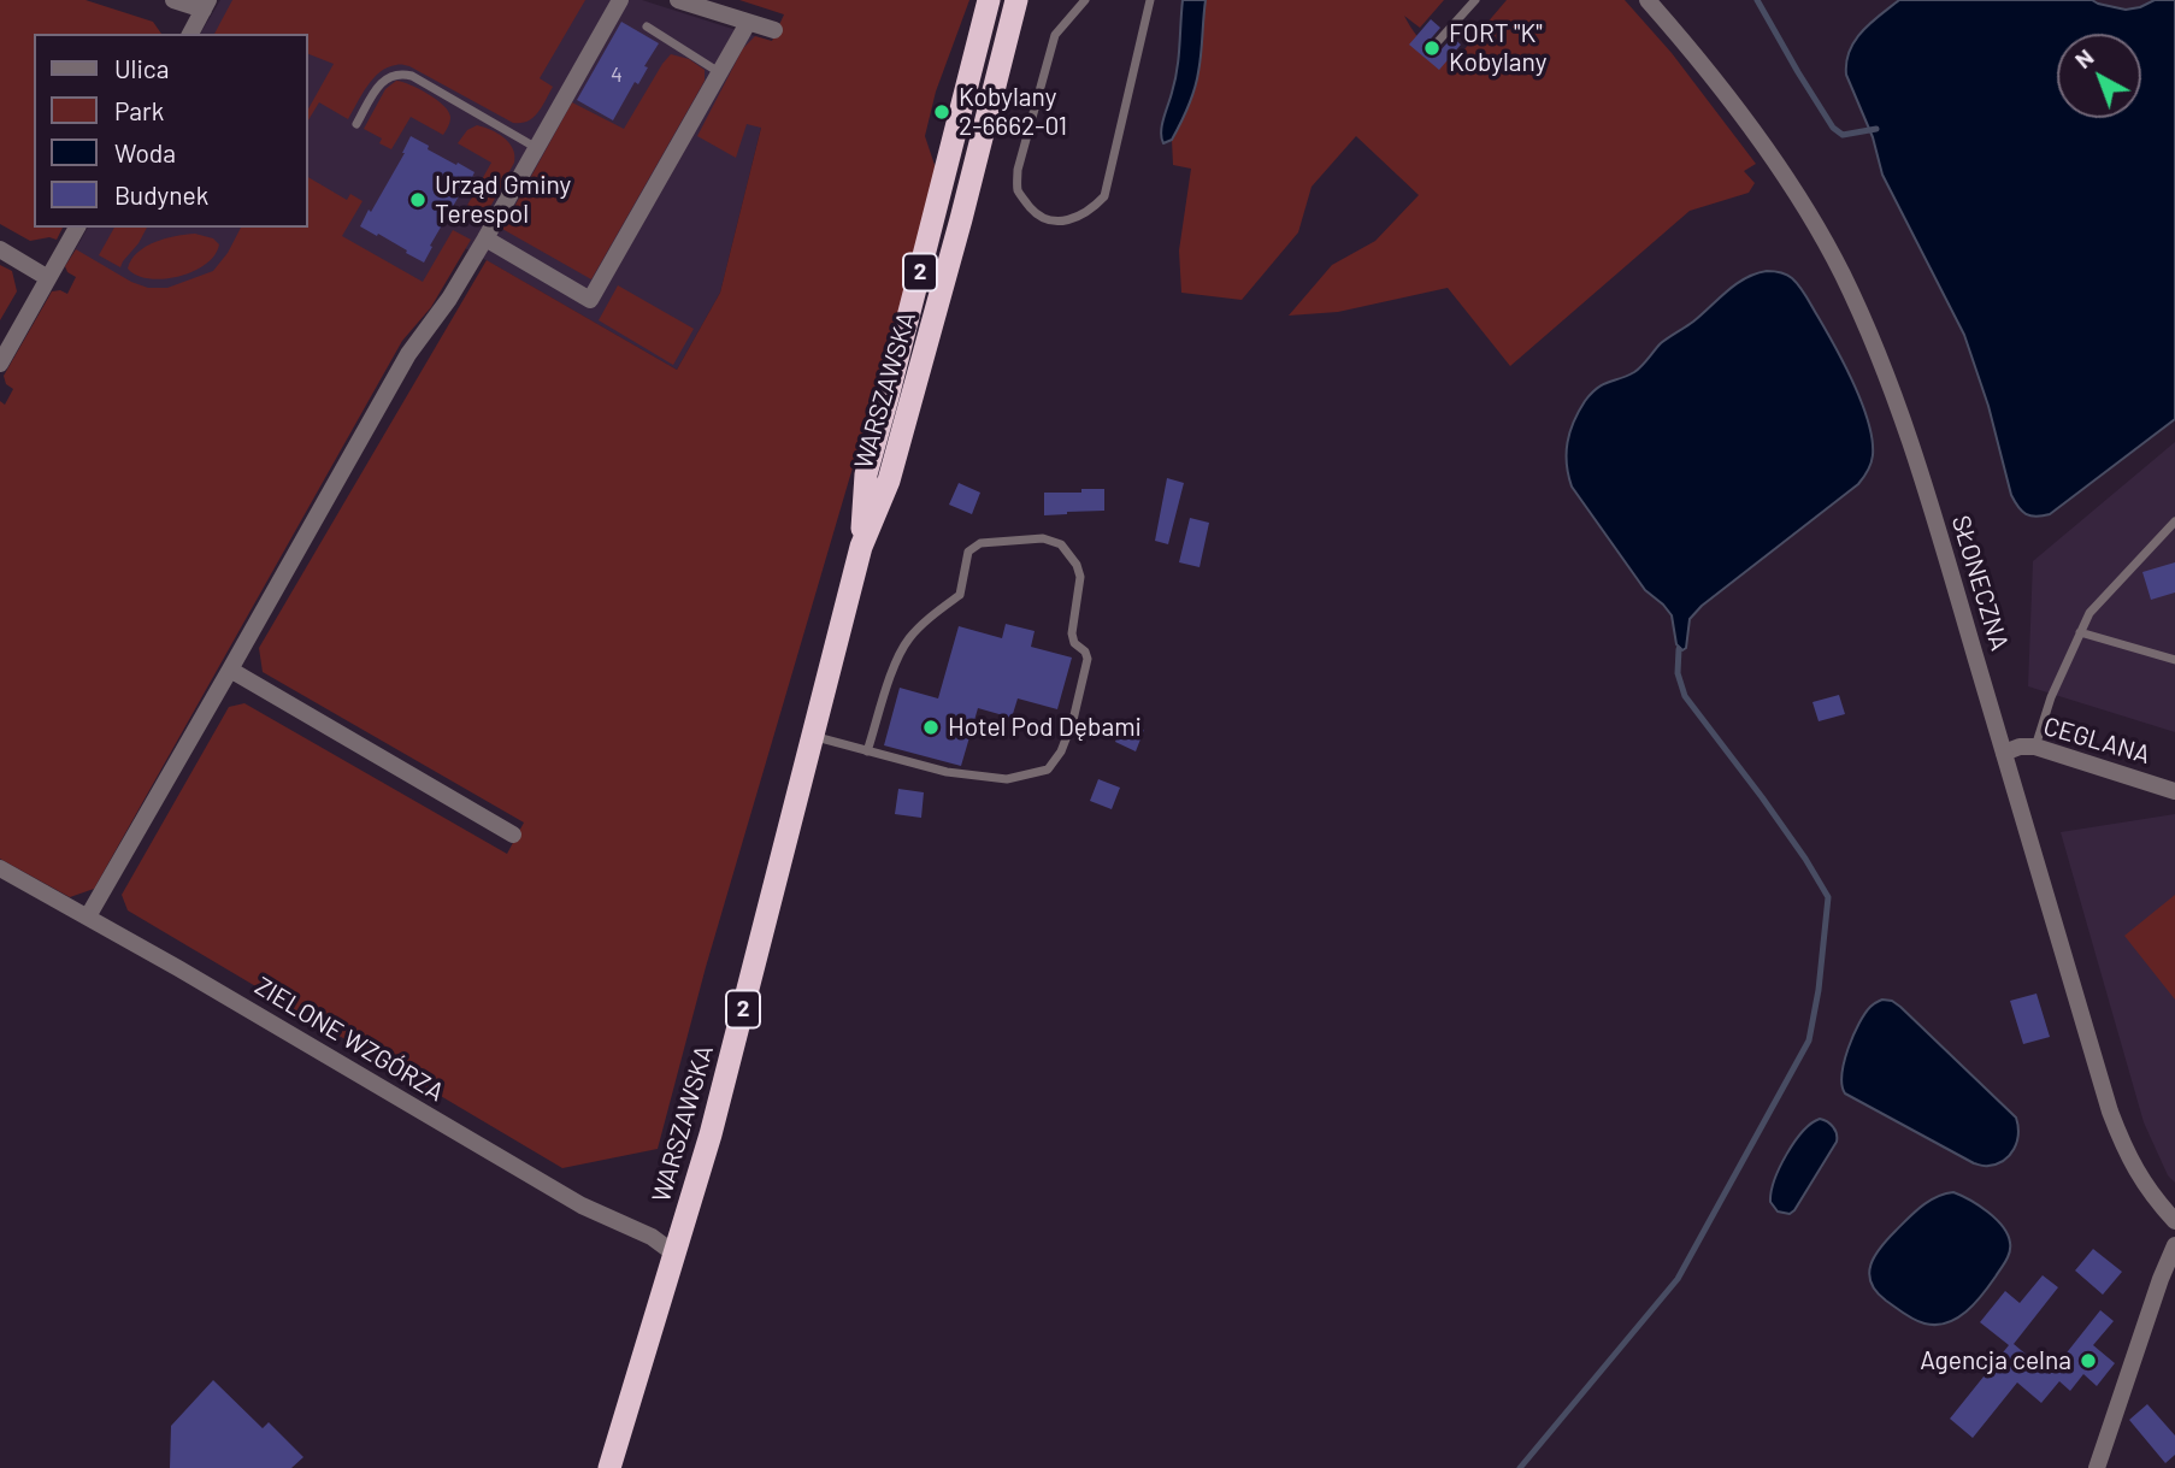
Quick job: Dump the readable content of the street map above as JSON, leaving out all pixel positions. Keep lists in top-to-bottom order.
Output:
{
  "streets": {
    "highway": ["2", "WARSZAWSKA"],
    "street": ["SŁONECZNA", "CEGLANA", "ZIELONE WZGÓRZA"]
  },
  "crossings": [
    ["WARSZAWSKA", "ZIELONE WZGÓRZA"],
    ["SŁONECZNA", "CEGLANA"]
  ],
  "places": [
    "FORT \"K\" Kobylany",
    "Kobylany 2-6662-01",
    "Urząd Gminy Terespol",
    "Hotel Pod Dębami",
    "Agencja celna"
  ],
  "house_numbers": ["4"],
  "legend": [
    "Ulica",
    "Park",
    "Woda",
    "Budynek"
  ],
  "north": "top left"
}
